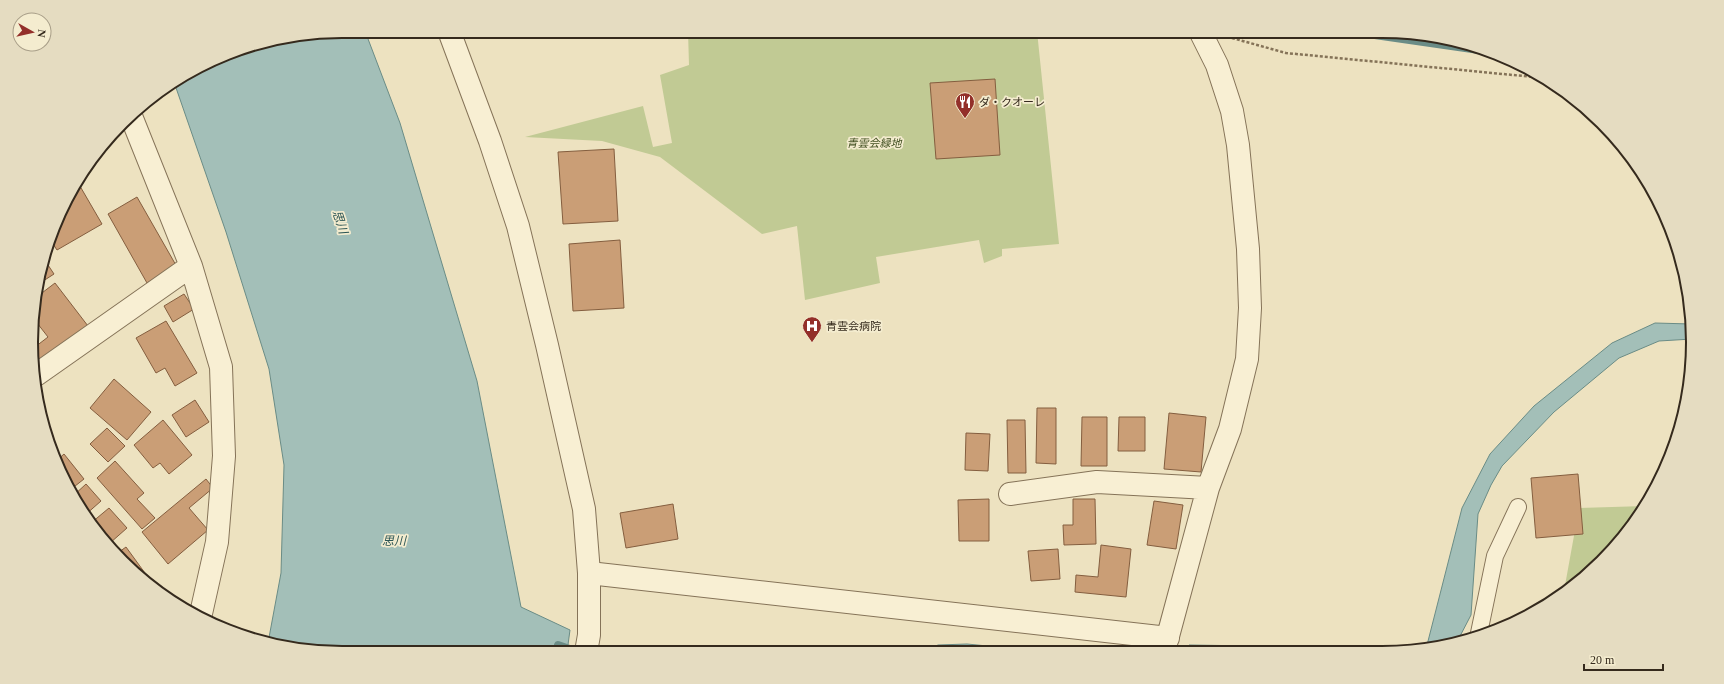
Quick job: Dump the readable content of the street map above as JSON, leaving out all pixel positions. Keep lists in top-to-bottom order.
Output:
{
  "water": ["思川"],
  "parks": ["青雲会緑地"],
  "places": {
    "restaurant": ["ダ・クオーレ"],
    "hospital": ["青雲会病院"]
  },
  "scale_bar": "20 m",
  "north": "right"
}
